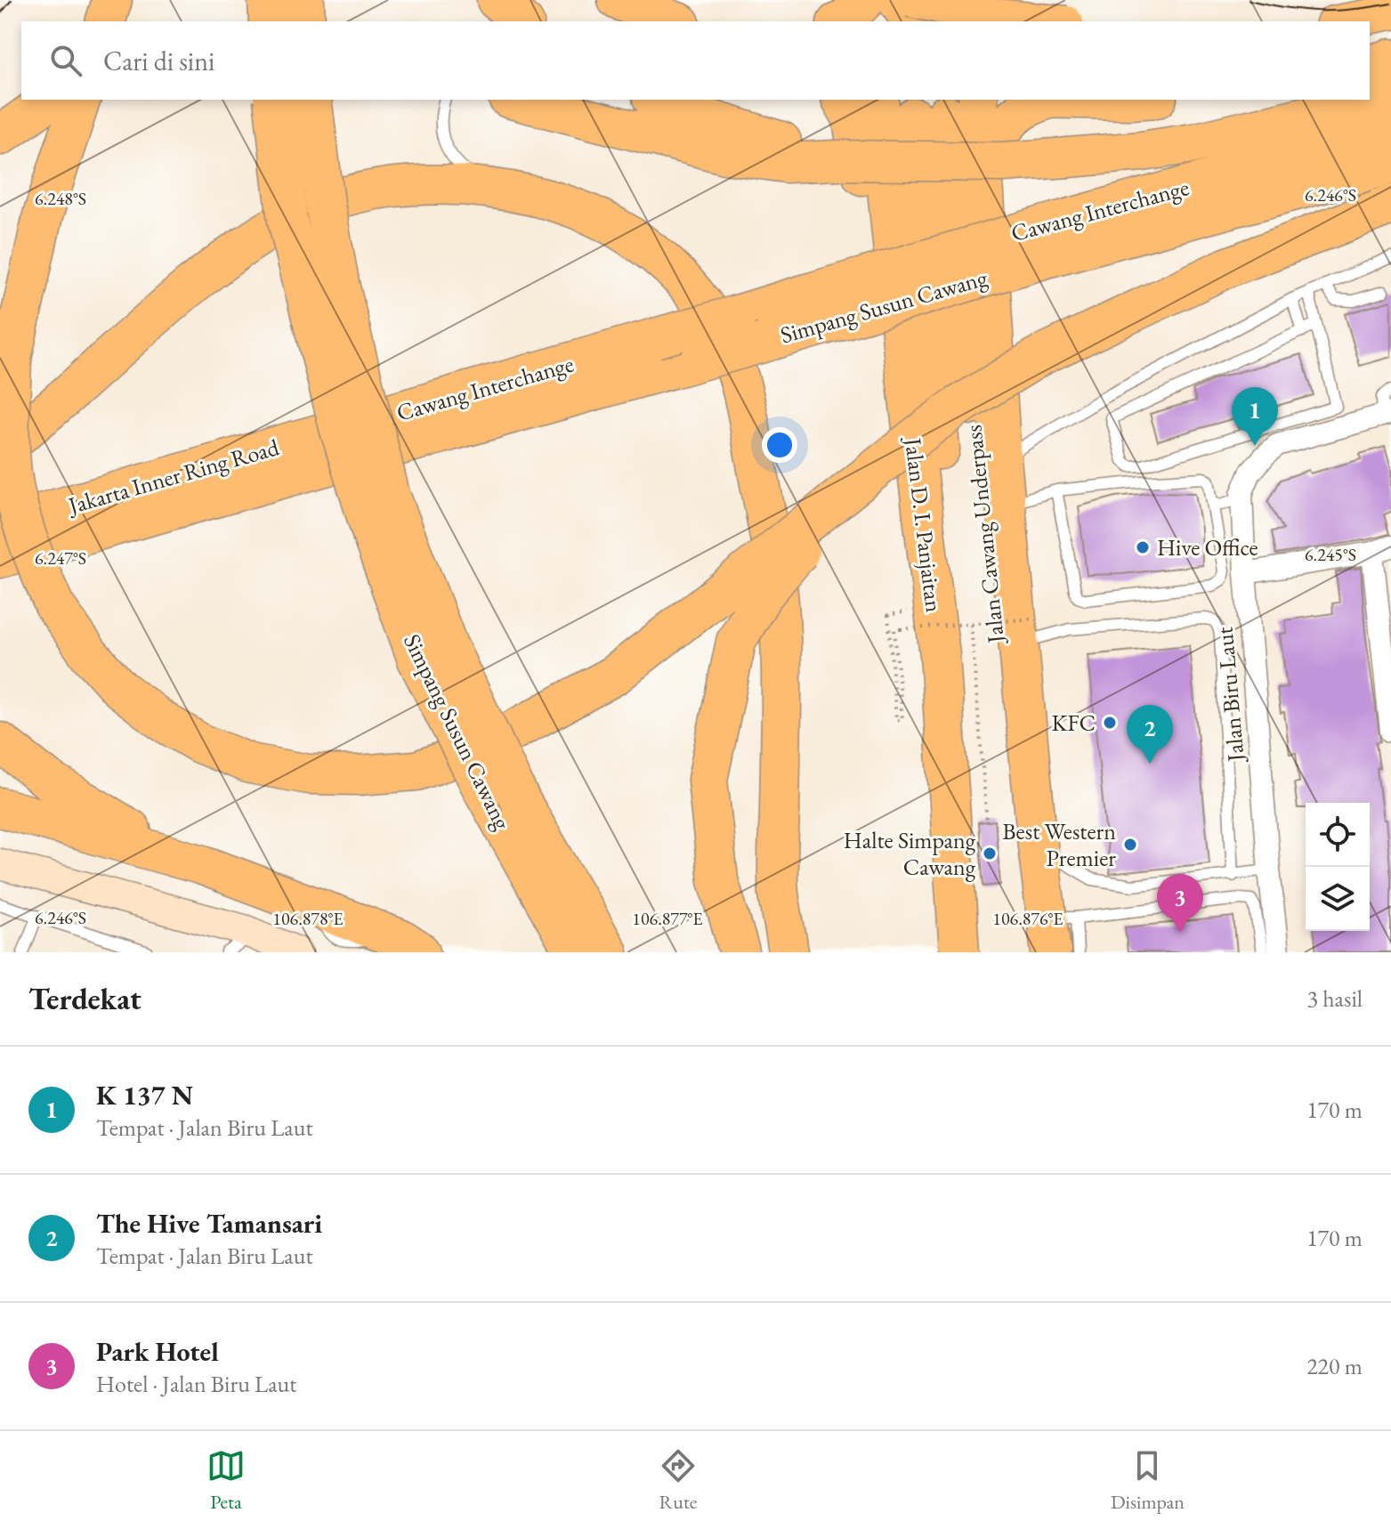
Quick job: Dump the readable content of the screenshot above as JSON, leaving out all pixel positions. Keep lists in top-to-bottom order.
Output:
{
  "streets": {
    "highway": [
      "Cawang Interchange",
      "Simpang Susun Cawang",
      "Jalan D. I. Panjaitan",
      "Jalan Cawang Underpass"
    ],
    "street": ["Jalan Biru Laut"]
  },
  "crossings": [
    ["Cawang Interchange", "Simpang Susun Cawang"],
    ["Jalan D. I. Panjaitan", "Jalan Cawang Underpass"]
  ],
  "places": [
    "Hive Office",
    "KFC",
    "Best Western Premier",
    "Halte Simpang Cawang"
  ],
  "page": {
    "search": "Cari di sini",
    "pins": ["1", "2", "3"],
    "heading": ["Terdekat", "3 hasil"],
    "list": [
      {
        "mark": "1",
        "name": "K 137 N",
        "note": "Tempat · Jalan Biru Laut",
        "value": "170 m"
      },
      {
        "mark": "2",
        "name": "The Hive Tamansari",
        "note": "Tempat · Jalan Biru Laut",
        "value": "170 m"
      },
      {
        "mark": "3",
        "name": "Park Hotel",
        "note": "Hotel · Jalan Biru Laut",
        "value": "220 m"
      }
    ],
    "nav": ["Peta", "Rute", "Disimpan"]
  },
  "coordinates": [
    "6.246°S",
    "6.248°S",
    "6.245°S",
    "6.247°S",
    "106.878°E",
    "106.877°E",
    "106.876°E"
  ]
}
